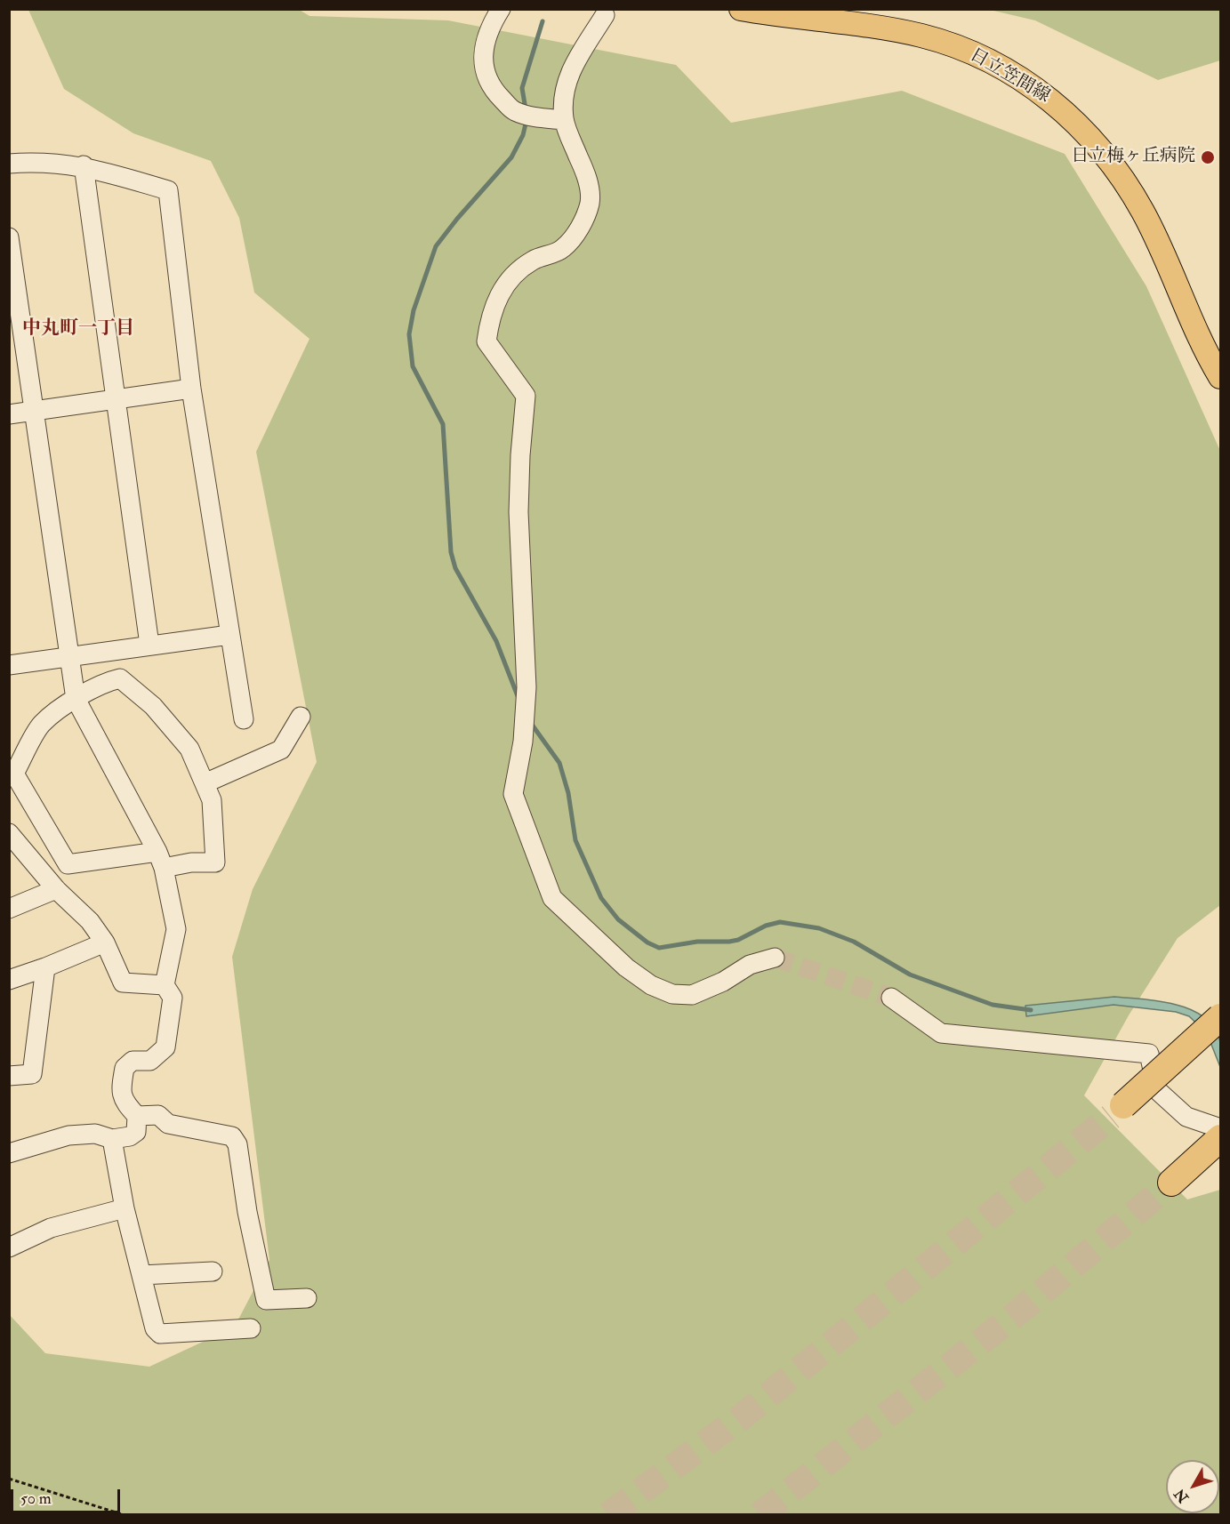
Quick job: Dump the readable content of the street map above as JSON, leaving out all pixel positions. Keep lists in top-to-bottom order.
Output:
{
  "streets": {
    "main road": ["日立笠間線"]
  },
  "districts": ["中丸町一丁目"],
  "places": ["日立梅ヶ丘病院"],
  "scale_bar": "50 m",
  "north": "bottom left"
}
